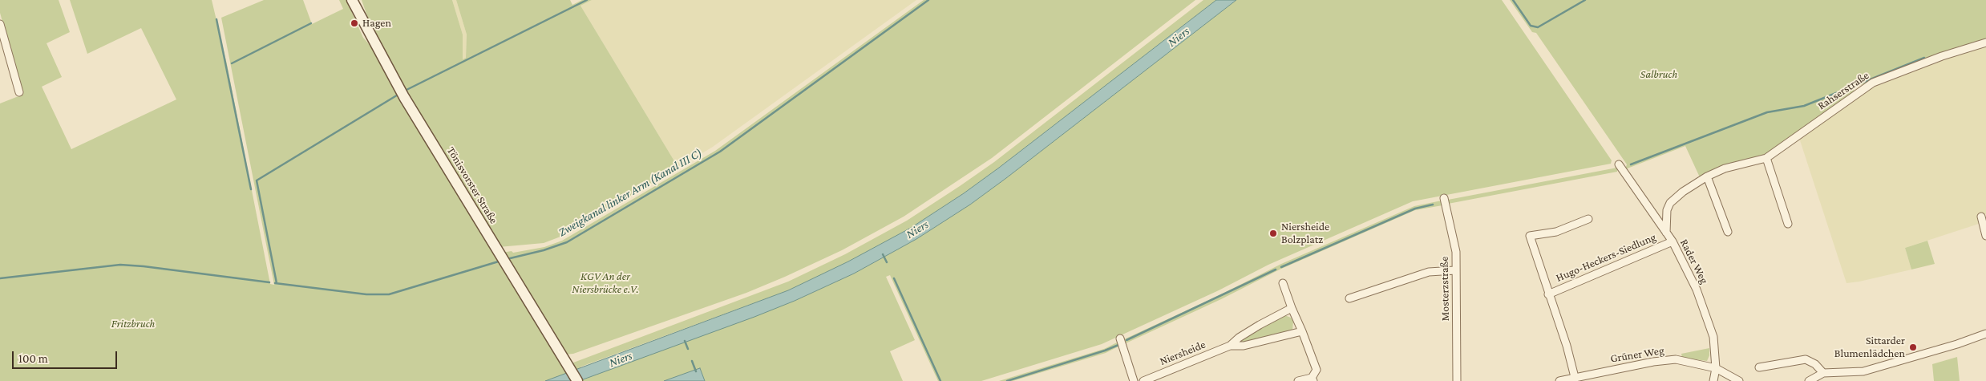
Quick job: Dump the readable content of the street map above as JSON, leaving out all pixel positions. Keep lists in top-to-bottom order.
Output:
{
  "streets": {
    "main road": ["Tönisvorster Straße"],
    "street": [
      "Rahserstraße",
      "Hugo-Heckers-Siedlung",
      "Rader Weg",
      "Mosterzstraße",
      "Niersheide",
      "Grüner Weg"
    ]
  },
  "crossings": [
    ["Rahserstraße", "Rader Weg"],
    ["Hugo-Heckers-Siedlung", "Rader Weg"],
    ["Hugo-Heckers-Siedlung", "Grüner Weg"],
    ["Rader Weg", "Grüner Weg"]
  ],
  "water": ["Niers", "Zweigkanal linker Arm (Kanal III C)"],
  "parks": ["Salbruch", "KGV An der Niersbrücke e.V.", "Fritzbruch"],
  "places": ["Hagen", "Niersheide Bolzplatz", "Sittarder Blumenlädchen"],
  "scale_bar": "100 m"
}
